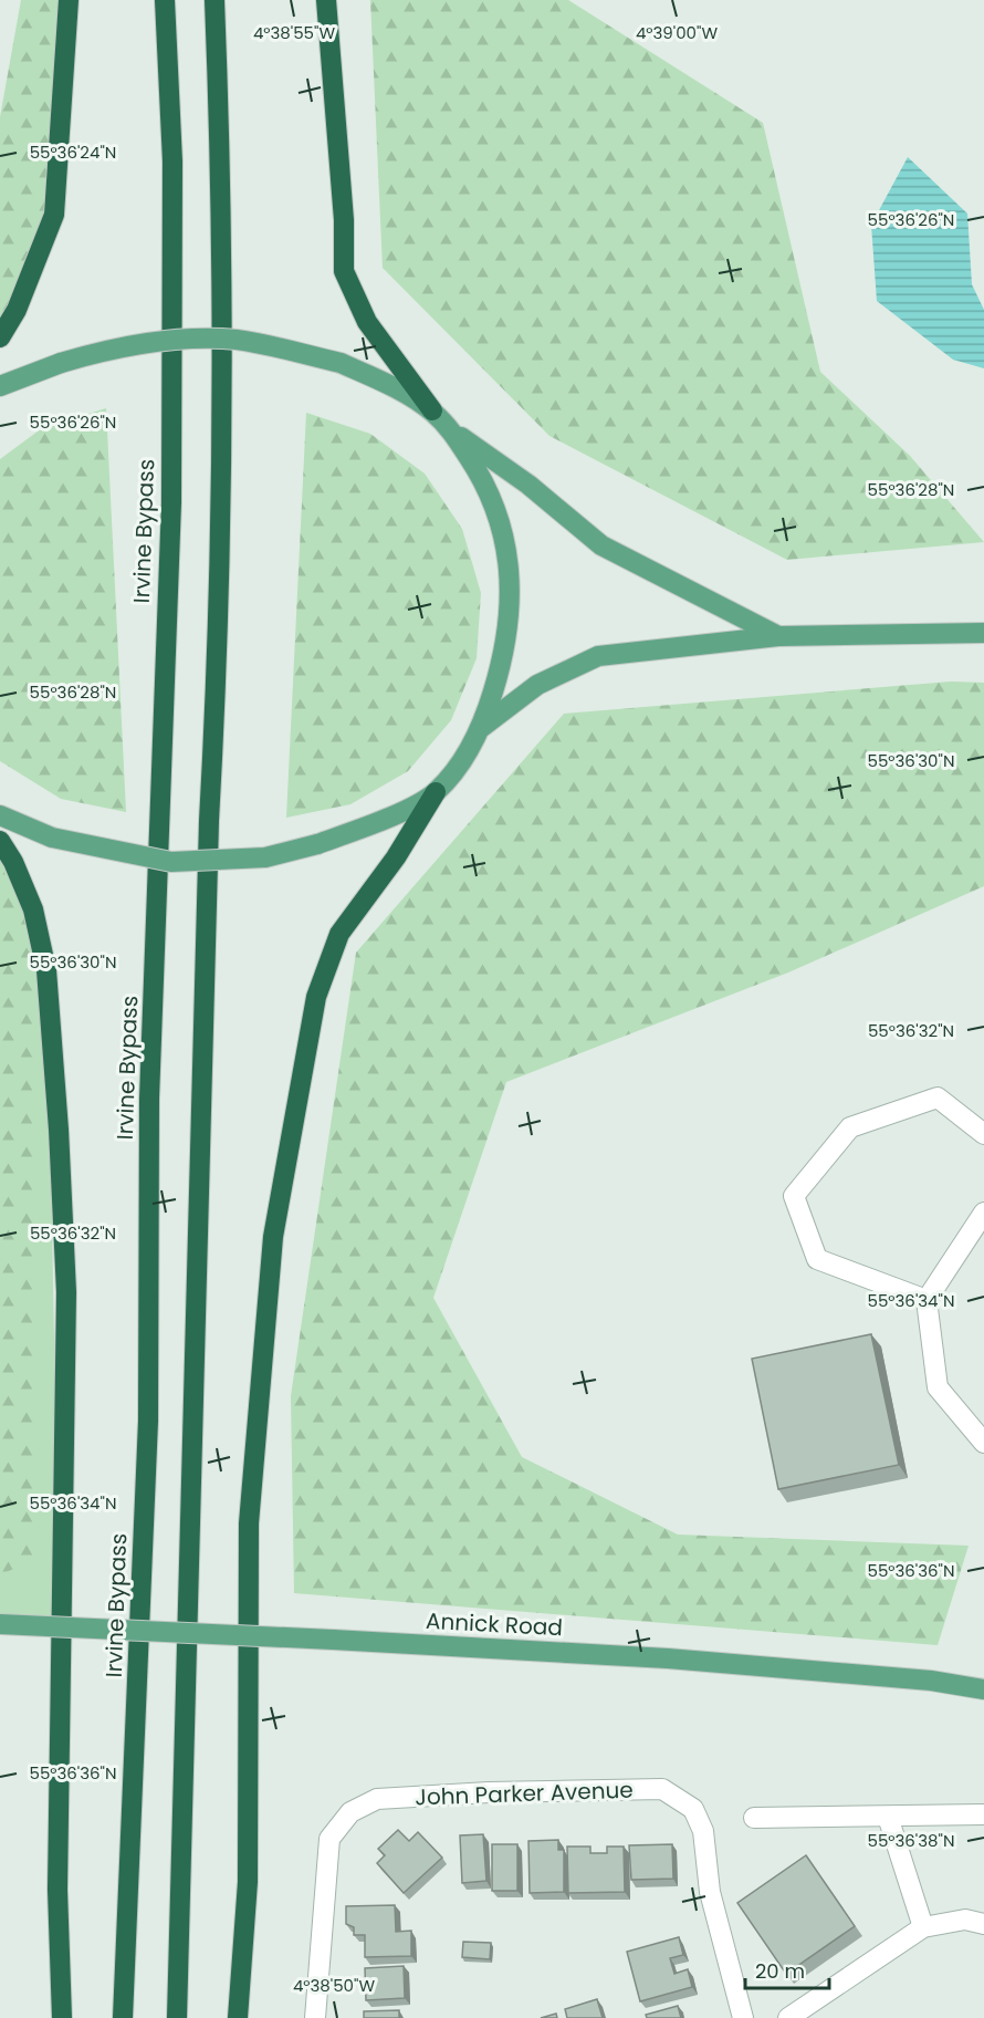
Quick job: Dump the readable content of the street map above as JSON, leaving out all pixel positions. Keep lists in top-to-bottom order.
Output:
{
  "streets": {
    "highway": ["Irvine Bypass"],
    "main road": ["Annick Road"],
    "street": ["John Parker Avenue"]
  },
  "scale_bar": "20 m",
  "coordinates": [
    "4°38'55\"W",
    "4°39'00\"W",
    "55°36'24\"N",
    "55°36'26\"N",
    "55°36'28\"N",
    "55°36'30\"N",
    "55°36'32\"N",
    "55°36'34\"N",
    "55°36'36\"N",
    "55°36'38\"N",
    "4°38'50\"W"
  ]
}
